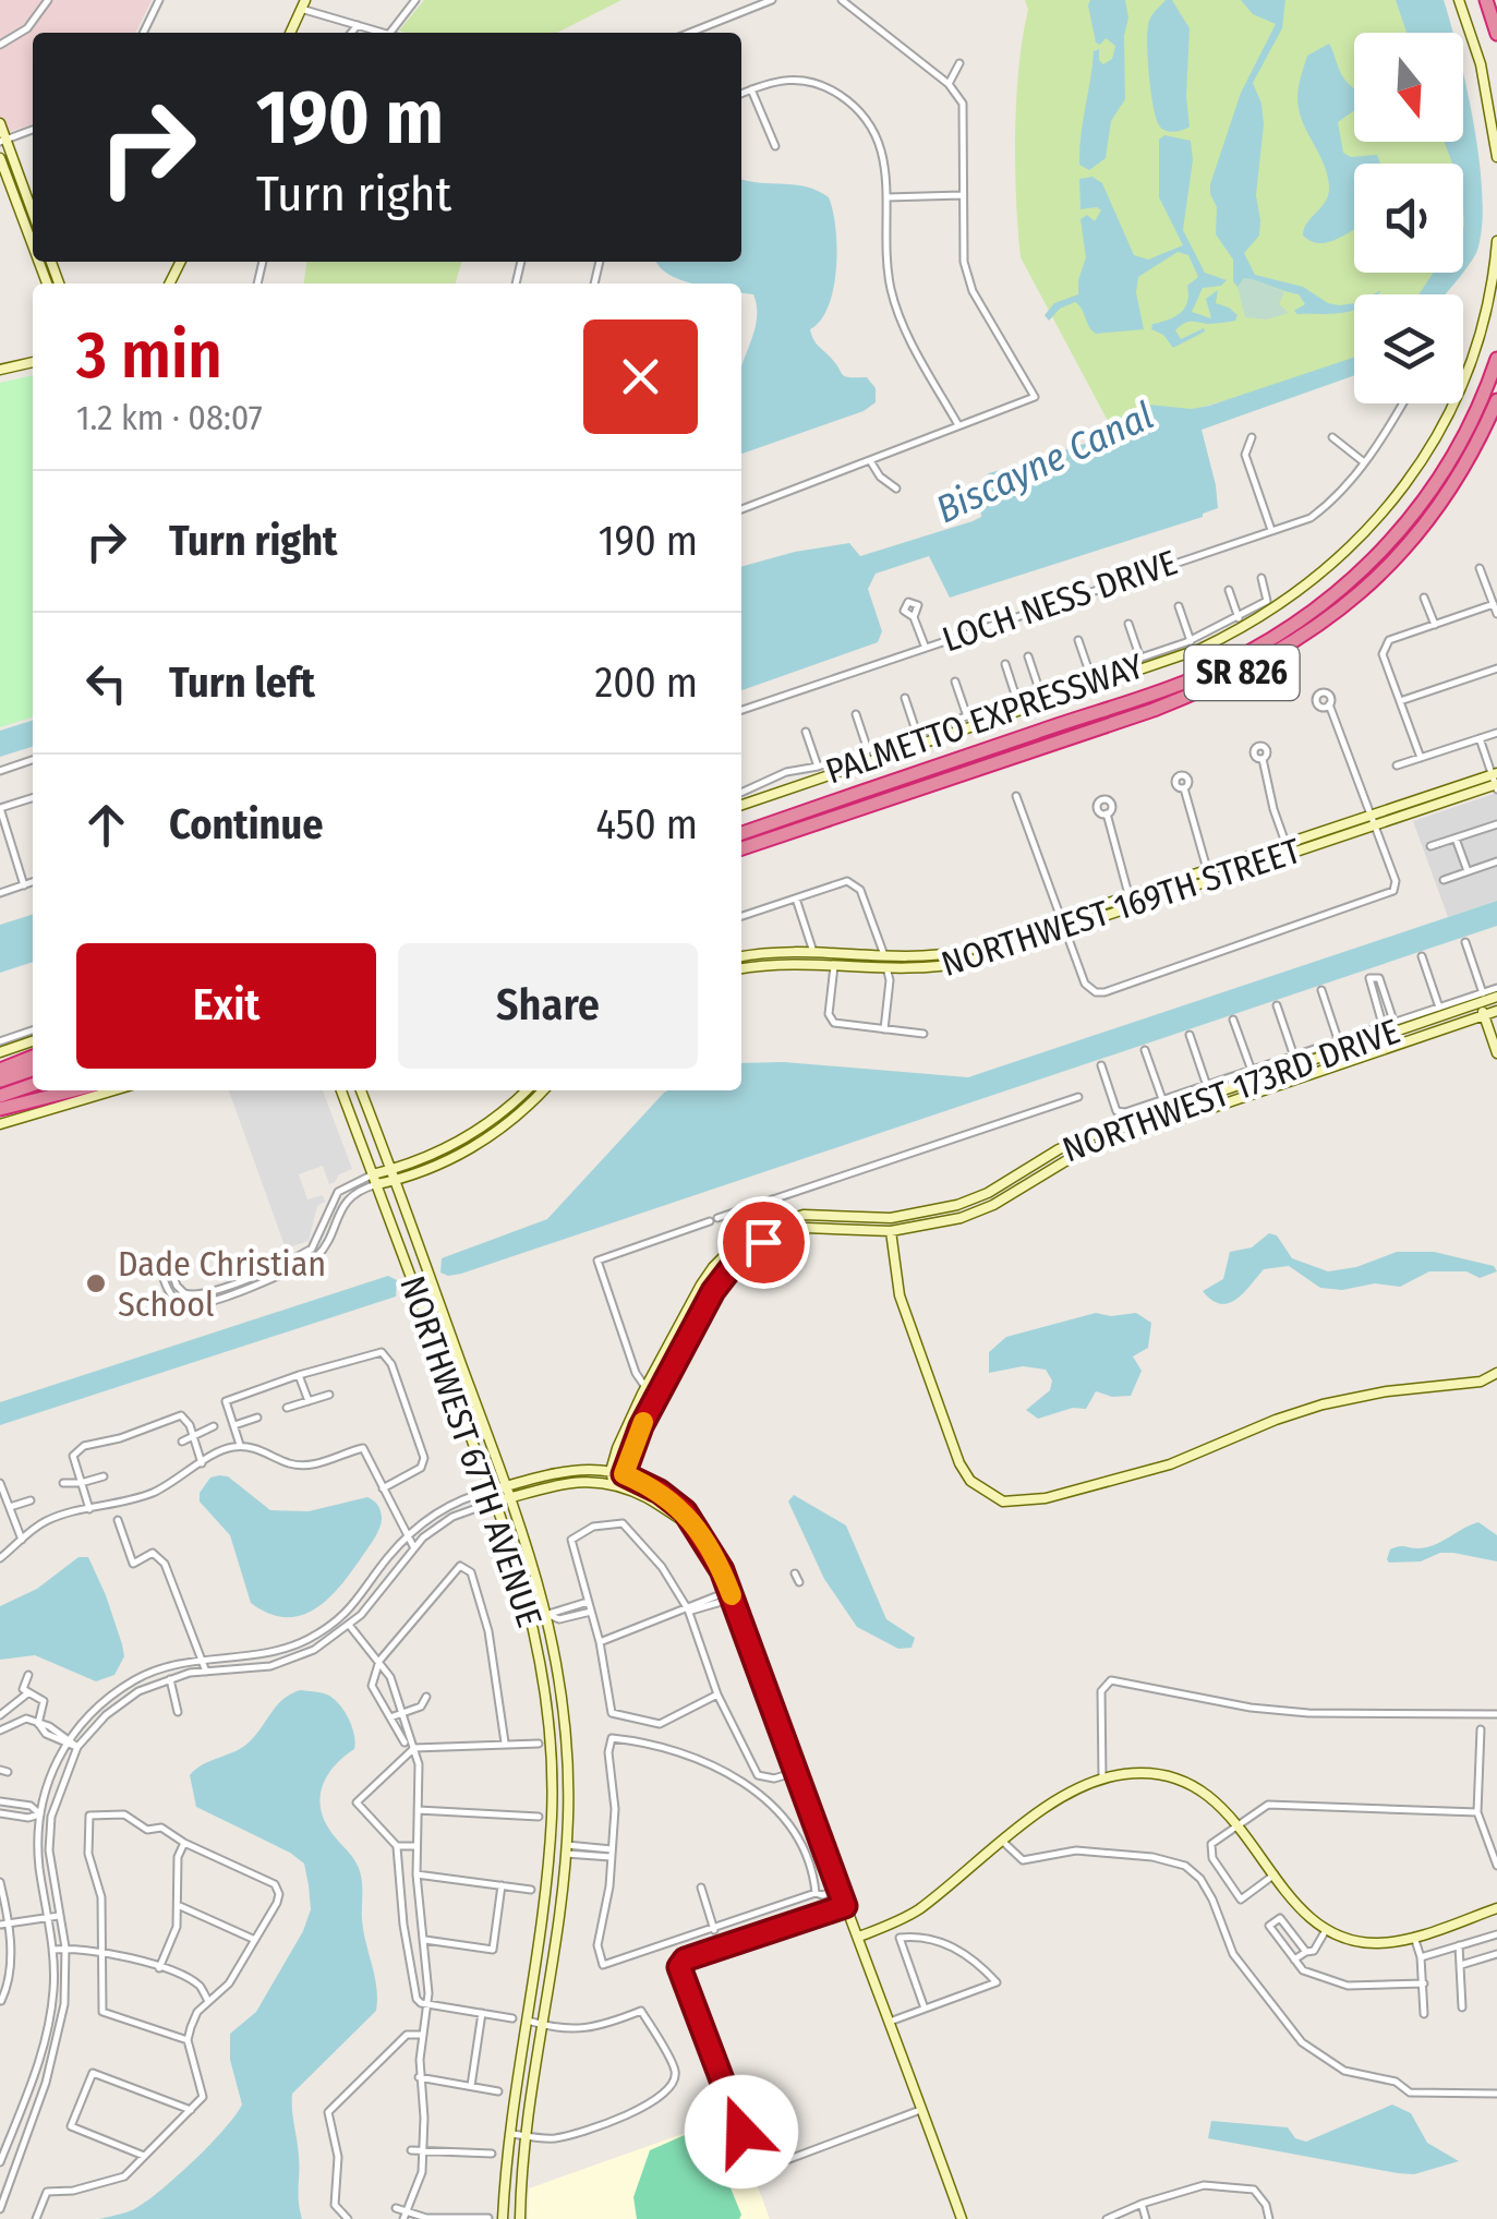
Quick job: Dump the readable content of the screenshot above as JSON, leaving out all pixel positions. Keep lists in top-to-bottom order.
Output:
{
  "streets": {
    "highway": ["SR 826", "PALMETTO EXPRESSWAY"],
    "street": [
      "LOCH NESS DRIVE",
      "NORTHWEST 169TH STREET",
      "NORTHWEST 173RD DRIVE",
      "NORTHWEST 67TH AVENUE"
    ]
  },
  "water": ["Biscayne Canal"],
  "places": ["Dade Christian School"],
  "north": "bottom",
  "page": {
    "turn": ["190 m", "Turn right"],
    "heading": ["3 min", "1.2 km · 08:07"],
    "list": [
      {
        "name": "Turn right",
        "value": "190 m"
      },
      {
        "name": "Turn left",
        "value": "200 m"
      },
      {
        "name": "Continue",
        "value": "450 m"
      }
    ],
    "buttons": ["Exit", "Share"]
  }
}
